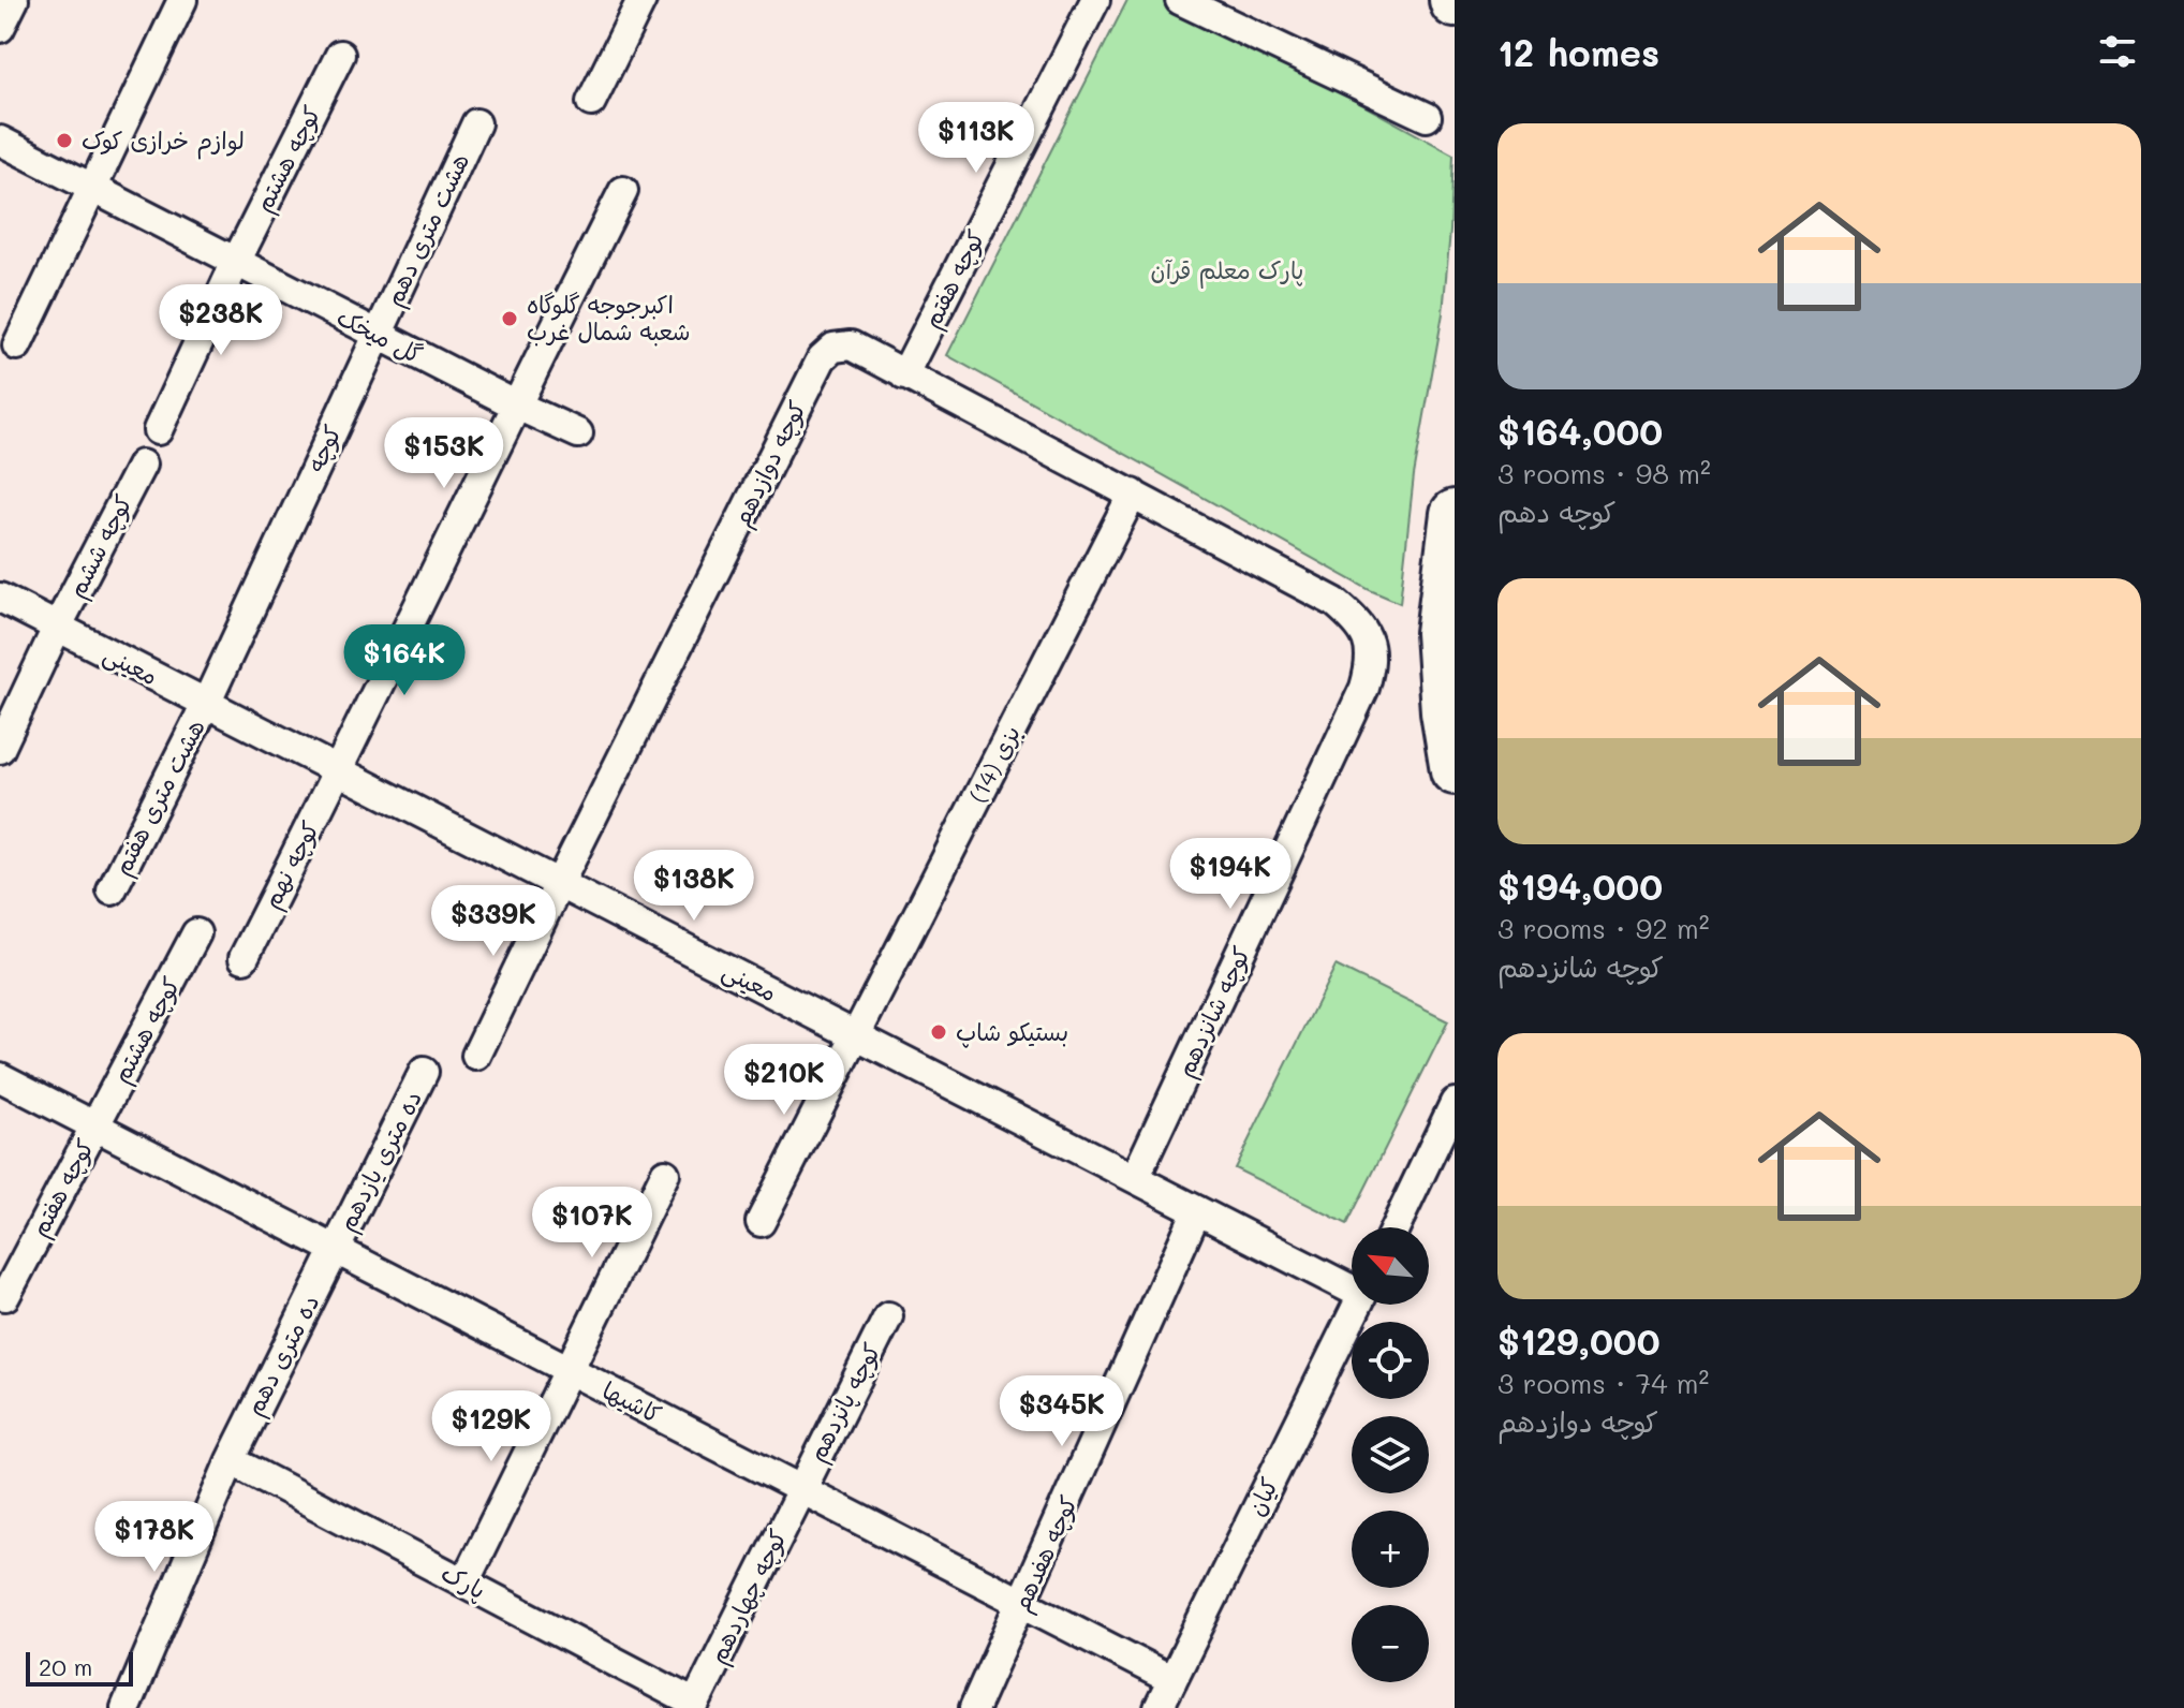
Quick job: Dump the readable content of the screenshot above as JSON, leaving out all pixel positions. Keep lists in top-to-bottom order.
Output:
{
  "streets": {
    "street": [
      "کوچه هشتم",
      "هشت متری دهم",
      "کوچه هفتم",
      "گل میخک",
      "کوچه",
      "کوچه دوازدهم",
      "کوچه ششم",
      "معینی",
      "بزی (14)",
      "هشت متری هفتم",
      "کوچه نهم",
      "کوچه شانزدهم",
      "ده متری یازدهم",
      "ده متری دهم",
      "کاشیها",
      "کوچه پانزدهم",
      "کیان",
      "کوچه هفدهم",
      "پارک",
      "کوچه چهاردهم"
    ]
  },
  "crossings": [
    ["کوچه هشتم", "کوچه هفتم"],
    ["کوچه هشتم", "گل میخک"],
    ["کوچه هشتم", "کاشیها"],
    ["هشت متری دهم", "گل میخک"],
    ["هشت متری دهم", "کوچه"],
    ["کوچه هفتم", "کوچه دوازدهم"],
    ["کوچه هفتم", "کاشیها"],
    ["گل میخک", "کوچه"],
    ["گل میخک", "کوچه نهم"],
    ["کوچه", "معینی"],
    ["کوچه", "هشت متری هفتم"],
    ["کوچه دوازدهم", "معینی"],
    ["کوچه دوازدهم", "بزی (14)"],
    ["کوچه دوازدهم", "کوچه شانزدهم"],
    ["کوچه ششم", "معینی"],
    ["معینی", "بزی (14)"],
    ["معینی", "هشت متری هفتم"],
    ["معینی", "کوچه نهم"],
    ["معینی", "کوچه شانزدهم"],
    ["معینی", "کوچه هفدهم"],
    ["ده متری یازدهم", "ده متری دهم"],
    ["ده متری یازدهم", "کاشیها"],
    ["ده متری دهم", "کاشیها"],
    ["ده متری دهم", "پارک"],
    ["کاشیها", "کوچه پانزدهم"],
    ["کاشیها", "کیان"],
    ["کاشیها", "کوچه هفدهم"],
    ["کاشیها", "کوچه چهاردهم"],
    ["کوچه پانزدهم", "کوچه چهاردهم"],
    ["پارک", "کوچه چهاردهم"]
  ],
  "parks": ["پارک معلم قرآن"],
  "places": ["لوازم خرازی کوک", "اکبرجوجه گلوگاه شعبه شمال غرب", "بستیکو شاپ"],
  "scale_bar": "20 m",
  "north": "top left",
  "page": {
    "heading": "12 homes",
    "price": [
      "$113K",
      "$238K",
      "$153K",
      "$164K",
      "$194K",
      "$138K",
      "$339K",
      "$210K",
      "$107K",
      "$345K",
      "$129K",
      "$178K"
    ],
    "list": [
      {
        "name": "$164,000",
        "note": "3 rooms · 98 m² · کوچه دهم"
      },
      {
        "name": "$194,000",
        "note": "3 rooms · 92 m² · کوچه شانزدهم"
      },
      {
        "name": "$129,000",
        "note": "3 rooms · 74 m² · کوچه دوازدهم"
      }
    ],
    "map_buttons": ["+", "−"],
    "scale": "20 m"
  }
}
